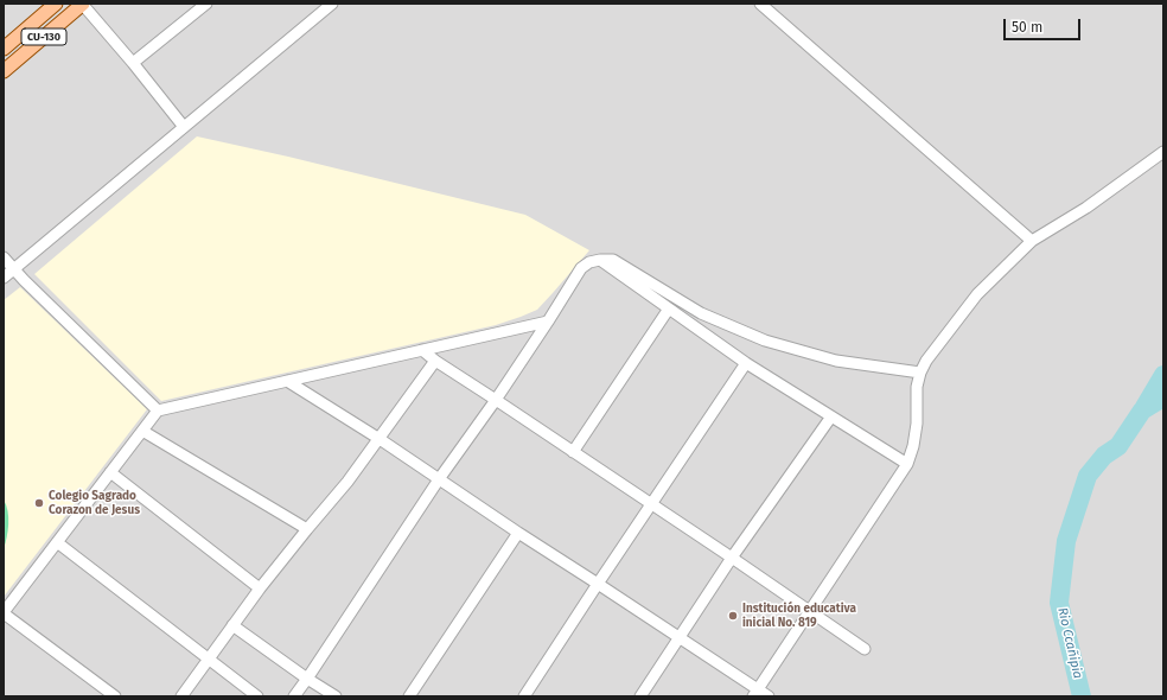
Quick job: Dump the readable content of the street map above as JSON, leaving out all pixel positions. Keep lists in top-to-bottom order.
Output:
{
  "streets": {
    "main road": ["CU-130"]
  },
  "water": ["Rio Ccañipia"],
  "places": ["Colegio Sagrado Corazon de Jesus", "Institución educativa inicial No. 819"],
  "scale_bar": "50 m"
}
